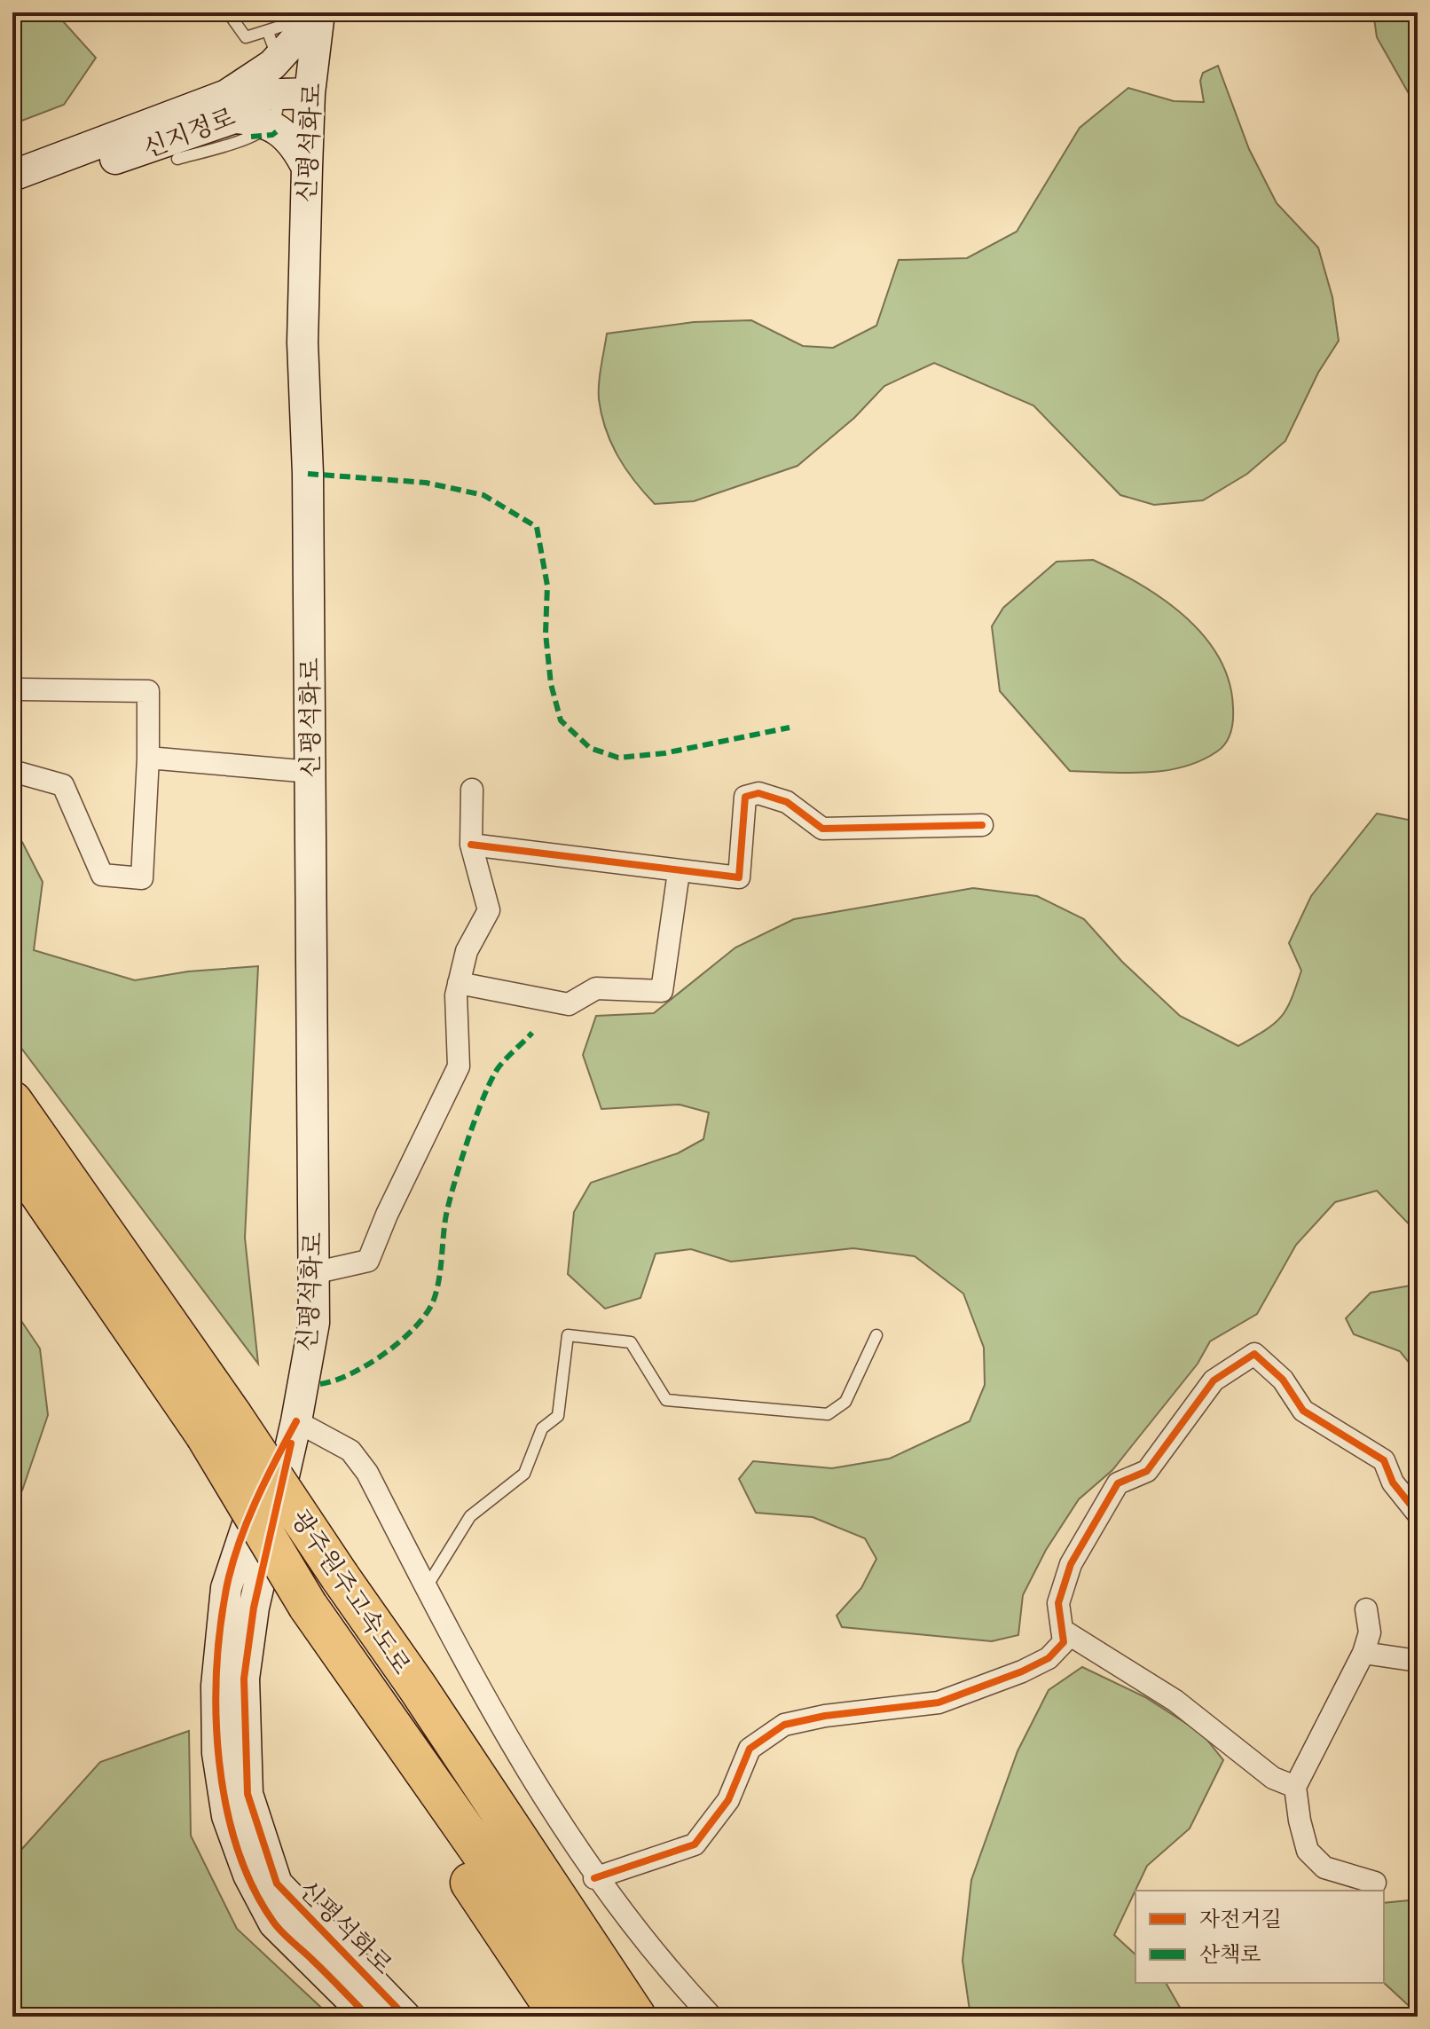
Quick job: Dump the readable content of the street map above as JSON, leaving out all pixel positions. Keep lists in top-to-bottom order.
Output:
{
  "streets": {
    "highway": ["광주원주고속도로"],
    "main road": ["신지정로", "신평석화로"]
  },
  "crossings": [
    ["신지정로", "신평석화로"]
  ],
  "legend": ["자전거길", "산책로"]
}
